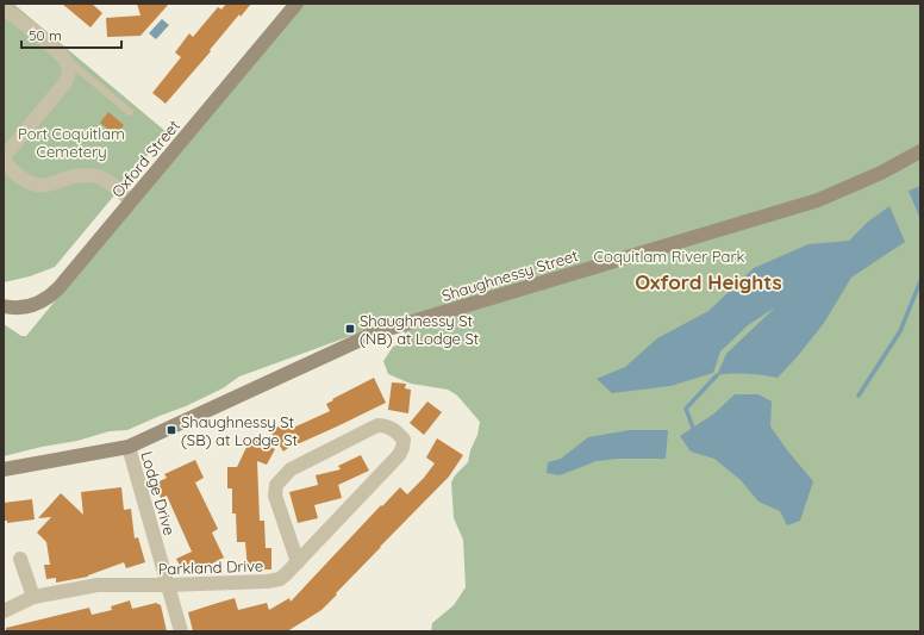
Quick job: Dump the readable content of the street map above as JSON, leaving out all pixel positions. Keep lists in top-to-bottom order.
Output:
{
  "streets": {
    "street": [
      "Oxford Street",
      "Shaughnessy Street",
      "Lodge Drive",
      "Parkland Drive"
    ]
  },
  "crossings": [
    ["Shaughnessy Street", "Lodge Drive"],
    ["Lodge Drive", "Parkland Drive"]
  ],
  "districts": ["Oxford Heights"],
  "parks": ["Port Coquitlam Cemetery", "Coquitlam River Park"],
  "places": {
    "transit": ["Shaughnessy St (NB) at Lodge St", "Shaughnessy St (SB) at Lodge St"]
  },
  "scale_bar": "50 m"
}
